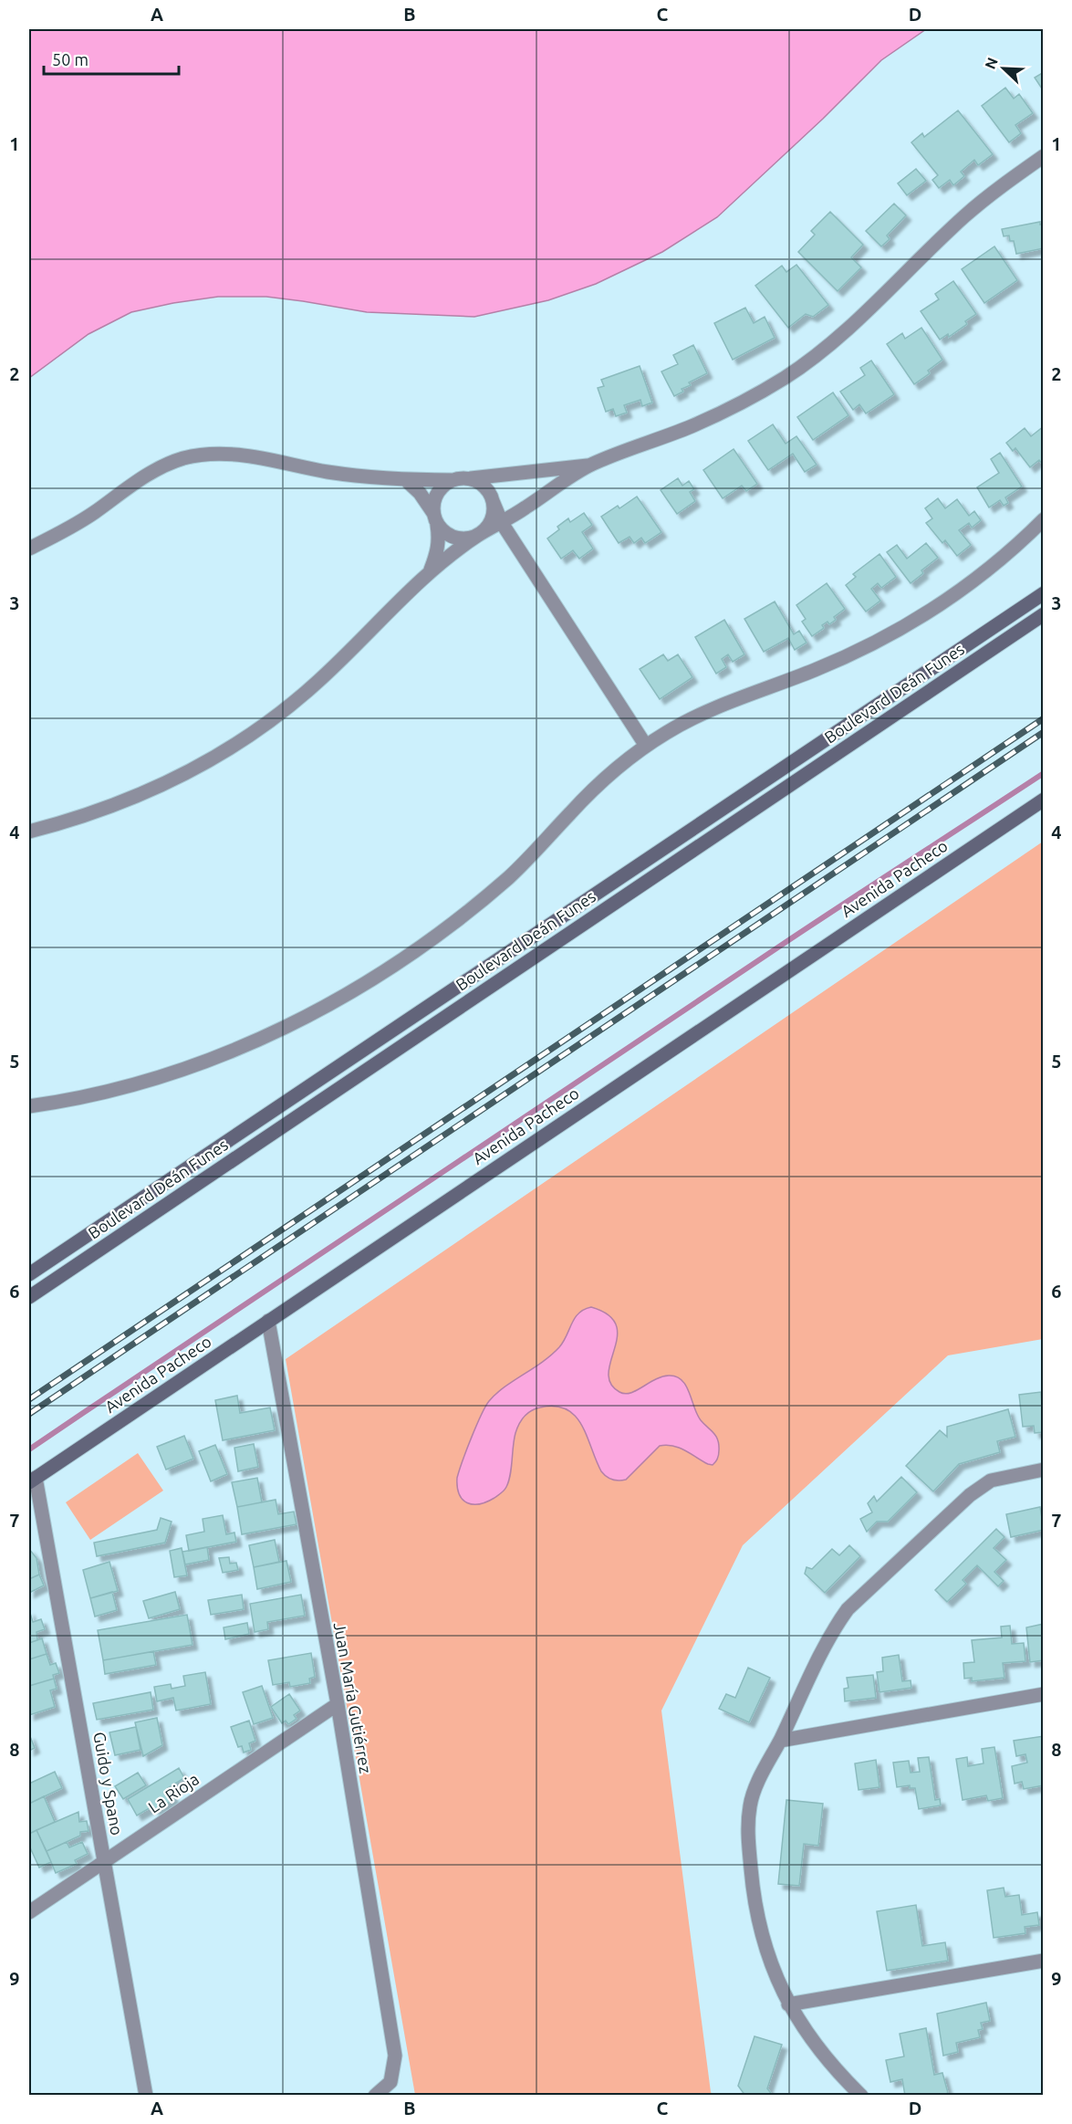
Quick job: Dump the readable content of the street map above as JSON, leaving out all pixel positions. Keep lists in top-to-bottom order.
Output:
{
  "streets": {
    "main road": ["Boulevard Deán Funes", "Avenida Pacheco"],
    "street": ["Juan María Gutiérrez", "Guido y Spano", "La Rioja"]
  },
  "crossings": [
    ["Avenida Pacheco", "Juan María Gutiérrez"],
    ["Avenida Pacheco", "Guido y Spano"],
    ["Juan María Gutiérrez", "La Rioja"],
    ["Guido y Spano", "La Rioja"]
  ],
  "scale_bar": "50 m",
  "north": "top left",
  "grid": {
    "columns": [
      "A",
      "B",
      "C",
      "D"
    ],
    "rows": [
      "1",
      "2",
      "3",
      "4",
      "5",
      "6",
      "7",
      "8",
      "9"
    ]
  }
}
